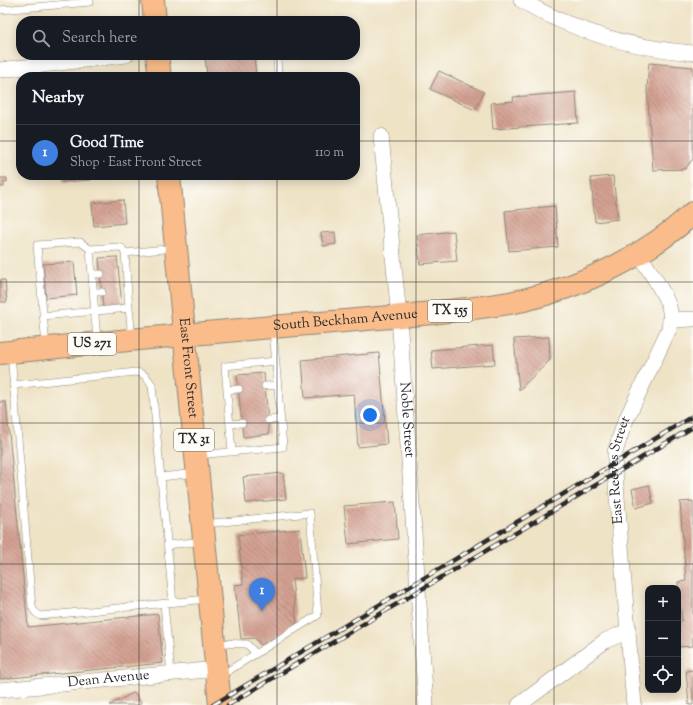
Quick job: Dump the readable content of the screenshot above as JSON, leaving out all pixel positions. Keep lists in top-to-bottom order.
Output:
{
  "streets": {
    "main road": [
      "TX 155",
      "South Beckham Avenue",
      "US 271",
      "East Front Street",
      "TX 31"
    ],
    "street": ["Noble Street", "East Reeves Street", "Dean Avenue"]
  },
  "crossings": [
    ["South Beckham Avenue", "East Front Street"],
    ["South Beckham Avenue", "Noble Street"],
    ["East Front Street", "Dean Avenue"]
  ],
  "page": {
    "search": "Search here",
    "heading": "Nearby",
    "list": [
      {
        "mark": "1",
        "name": "Good Time",
        "note": "Shop · East Front Street",
        "value": "110 m"
      }
    ],
    "pins": "1",
    "map_buttons": ["+", "−"]
  }
}
